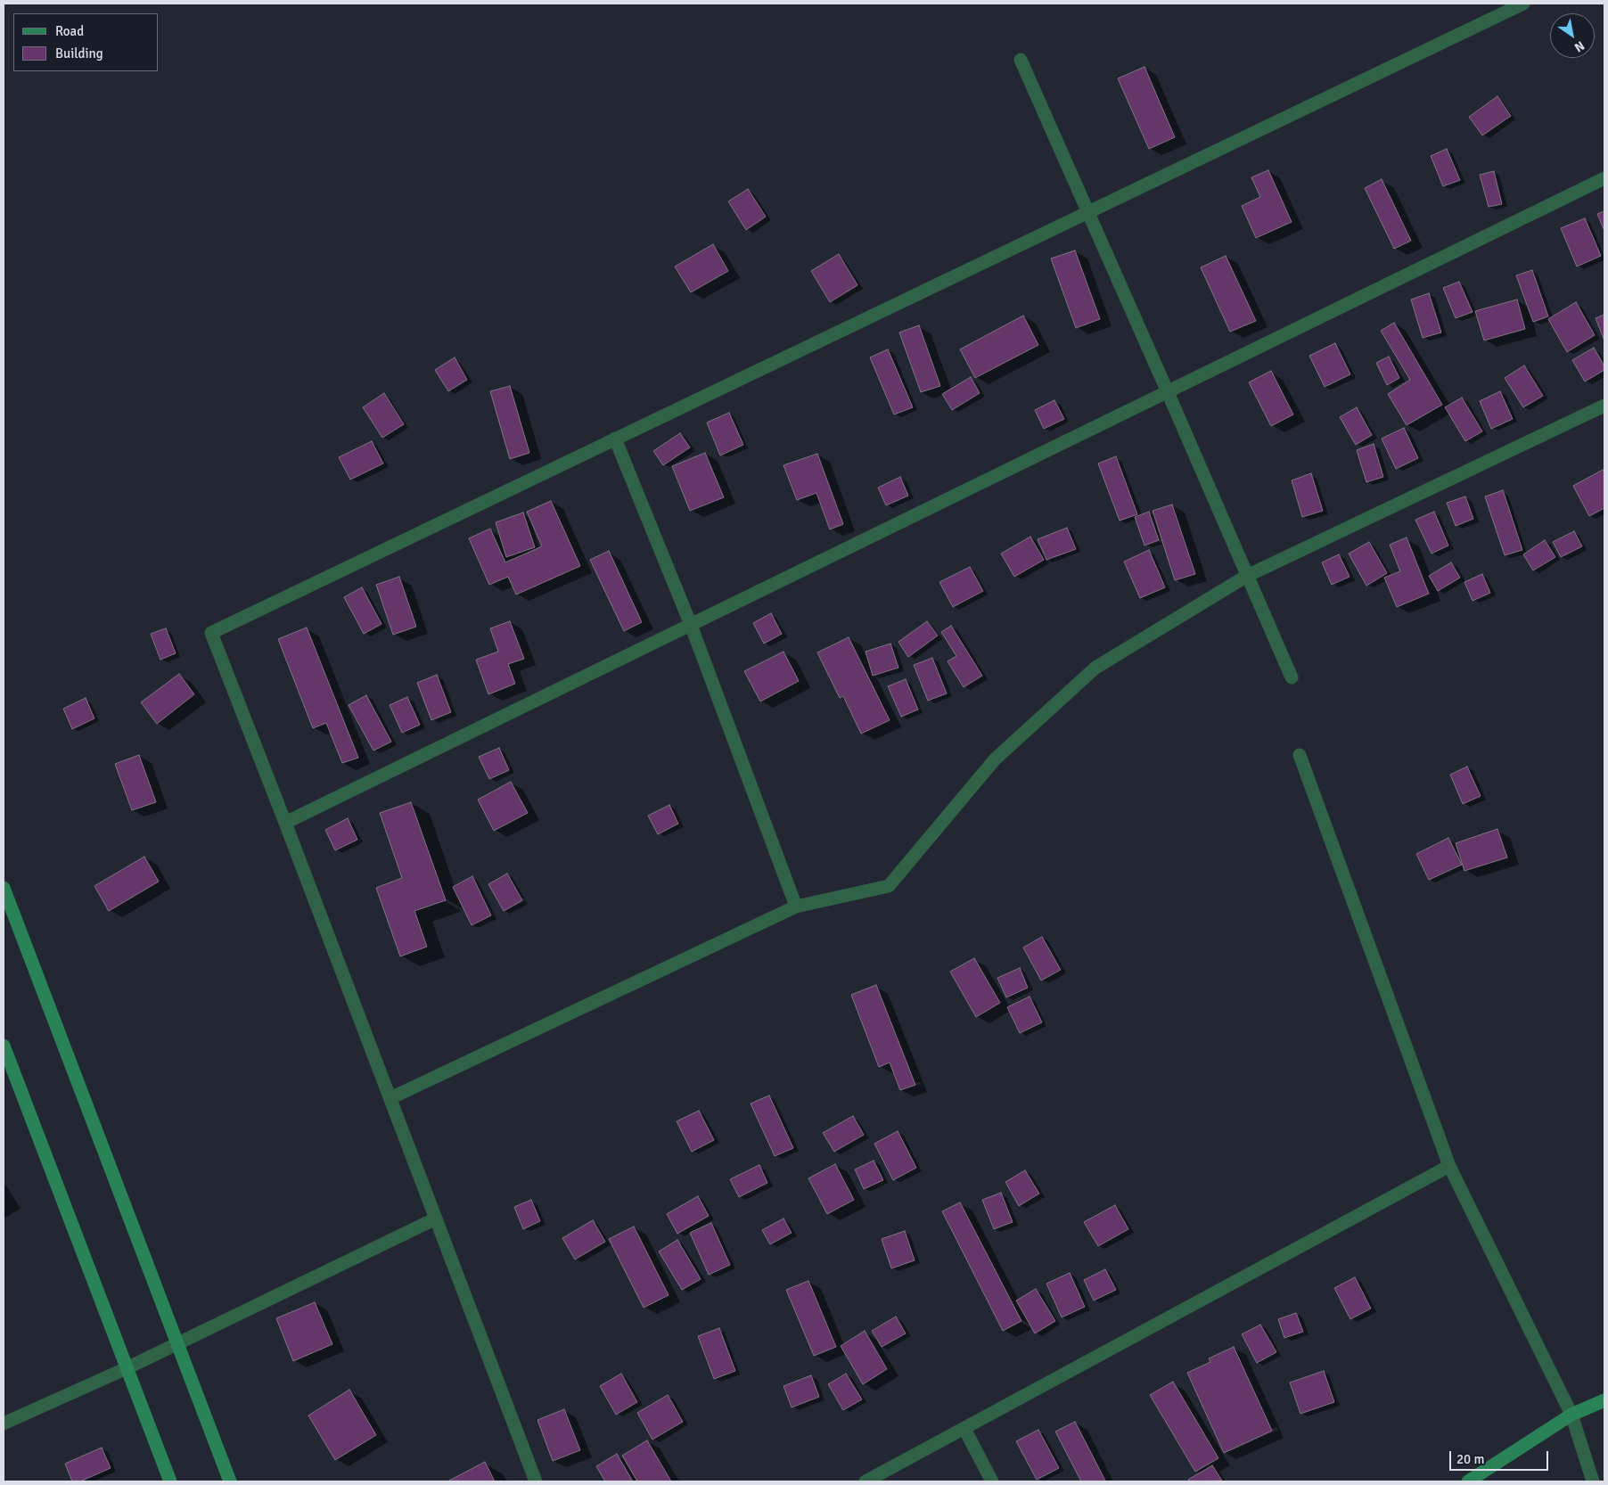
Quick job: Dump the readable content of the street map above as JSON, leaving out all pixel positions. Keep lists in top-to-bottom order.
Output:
{
  "legend": ["Road", "Building"],
  "scale_bar": "20 m",
  "north": "bottom right"
}
